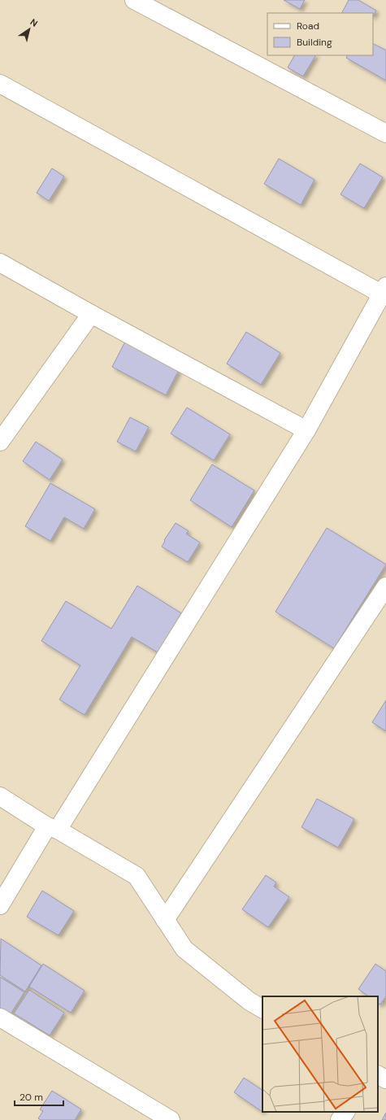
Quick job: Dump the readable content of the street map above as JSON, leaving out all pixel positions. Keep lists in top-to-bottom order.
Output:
{
  "legend": ["Road", "Building"],
  "scale_bar": "20 m",
  "north": "top right"
}
